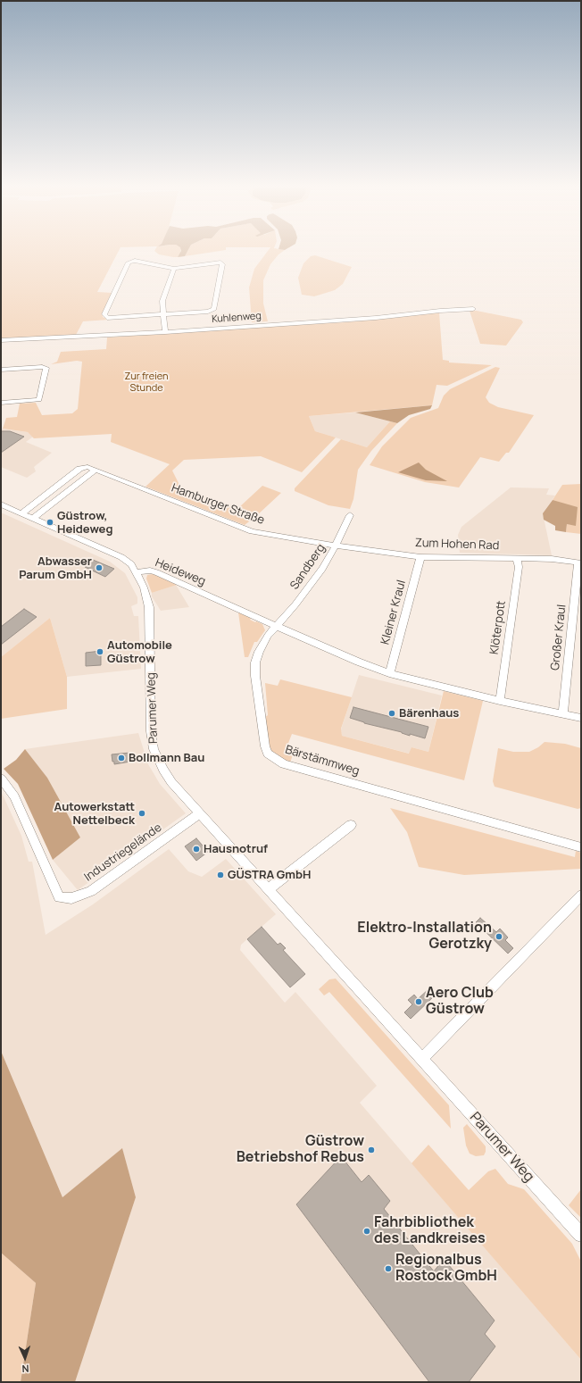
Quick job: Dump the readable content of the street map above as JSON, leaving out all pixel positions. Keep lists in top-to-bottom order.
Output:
{
  "streets": {
    "street": [
      "Kuhlenweg",
      "Hamburger Straße",
      "Zum Hohen Rad",
      "Sandberg",
      "Heideweg",
      "Kleiner Kraul",
      "Klöterpott",
      "Großer Kraul",
      "Parumer Weg",
      "Bärstämmweg",
      "Industriegelände"
    ]
  },
  "crossings": [
    ["Hamburger Straße", "Zum Hohen Rad"],
    ["Hamburger Straße", "Sandberg"],
    ["Zum Hohen Rad", "Sandberg"],
    ["Zum Hohen Rad", "Kleiner Kraul"],
    ["Zum Hohen Rad", "Klöterpott"],
    ["Zum Hohen Rad", "Großer Kraul"],
    ["Sandberg", "Heideweg"],
    ["Sandberg", "Bärstämmweg"],
    ["Heideweg", "Parumer Weg"],
    ["Heideweg", "Bärstämmweg"],
    ["Parumer Weg", "Industriegelände"]
  ],
  "parks": ["Zur freien Stunde"],
  "places": [
    "Güstrow, Heideweg",
    "Abwasser Parum GmbH",
    "Automobile Güstrow",
    "Bärenhaus",
    "Bollmann Bau",
    "Autowerkstatt Nettelbeck",
    "Hausnotruf",
    "GÜSTRA GmbH",
    "Elektro-Installation Gerotzky",
    "Aero Club Güstrow",
    "Güstrow Betriebshof Rebus",
    "Fahrbibliothek des Landkreises",
    "Regionalbus Rostock GmbH"
  ],
  "north": "bottom"
}
